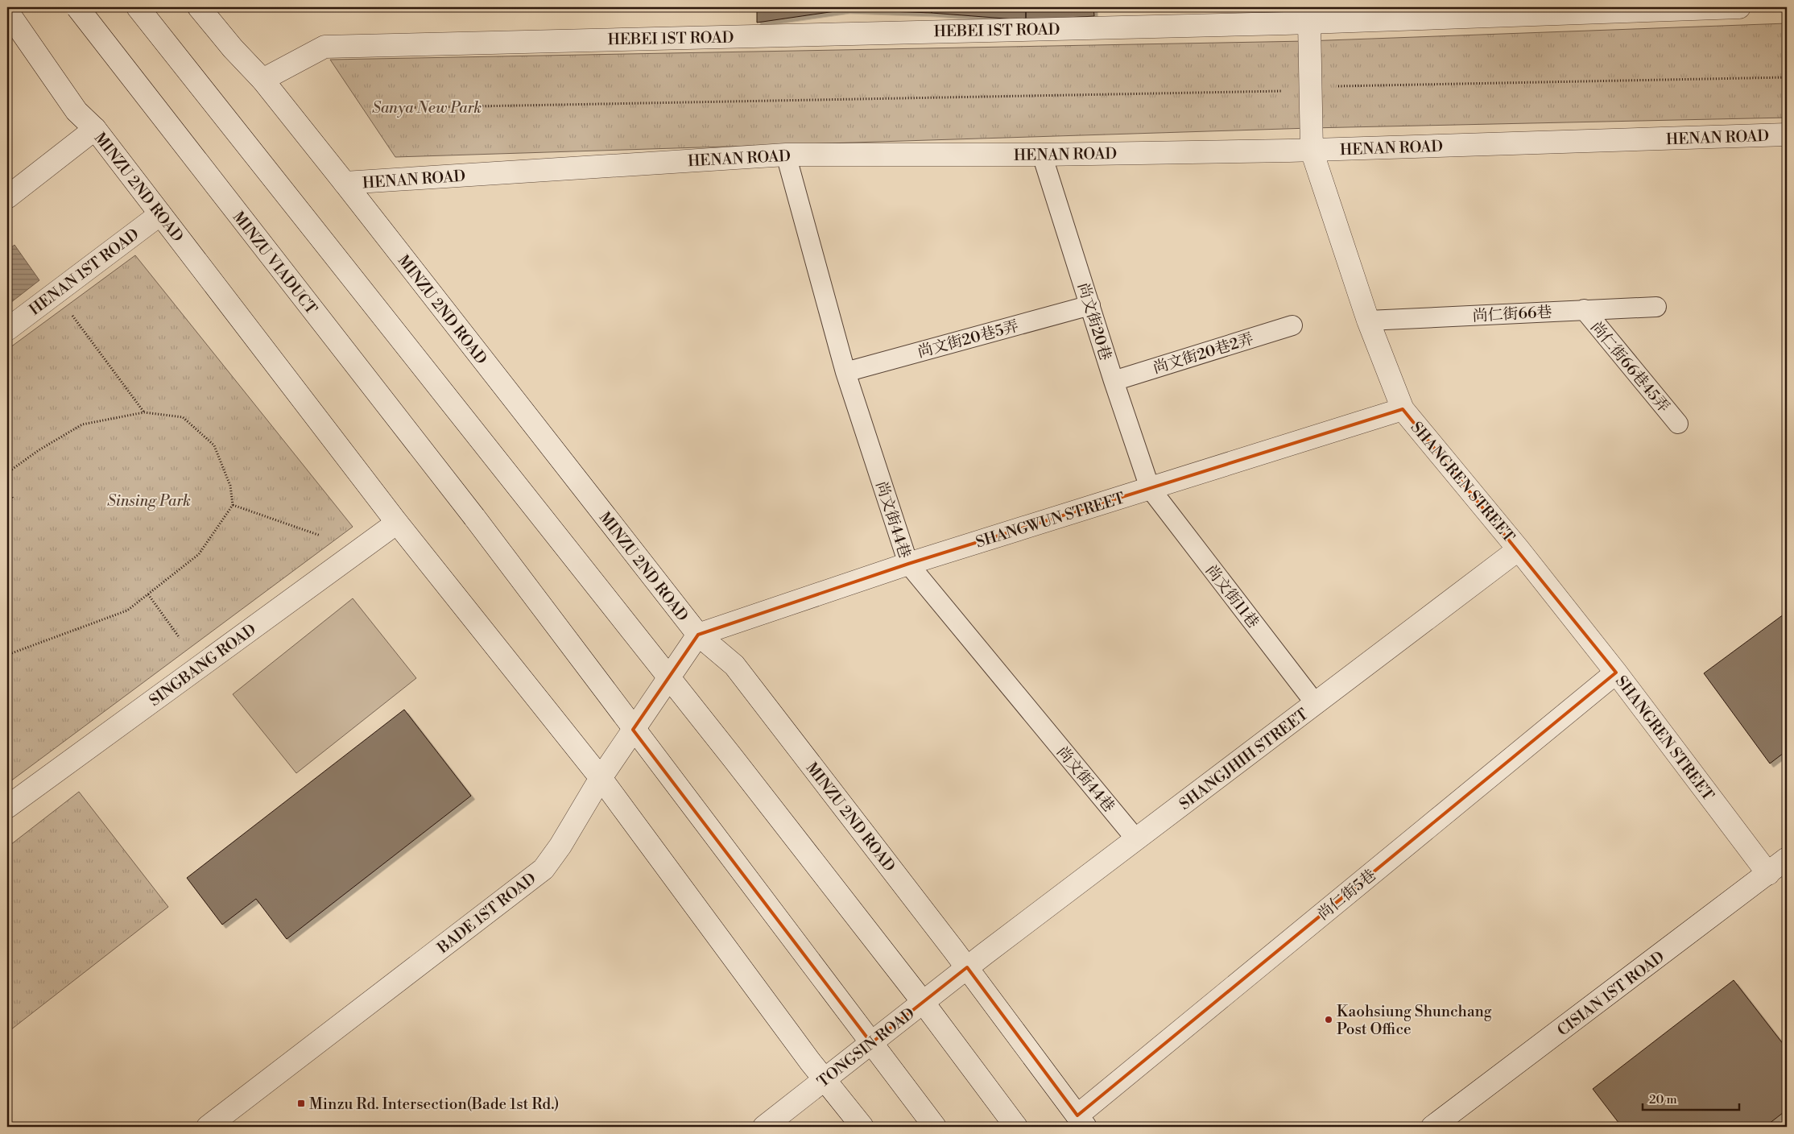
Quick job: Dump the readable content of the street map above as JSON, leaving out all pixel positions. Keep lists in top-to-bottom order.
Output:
{
  "streets": {
    "street": [
      "HEBEI 1ST ROAD",
      "HENAN ROAD",
      "MINZU 2ND ROAD",
      "MINZU VIADUCT",
      "HENAN 1ST ROAD",
      "SHANGREN STREET",
      "SHANGWUN STREET",
      "SINGBANG ROAD",
      "SHANGJHIH STREET",
      "尚仁街5巷",
      "BADE 1ST ROAD",
      "CISIAN 1ST ROAD",
      "TONGSIN ROAD"
    ],
    "lane": [
      "尚仁街66巷",
      "尚文街20巷",
      "尚文街20巷5弄",
      "尚文街20巷2弄",
      "尚仁街66巷45弄",
      "尚文街44巷",
      "尚文街11巷"
    ]
  },
  "crossings": [
    ["HEBEI 1ST ROAD", "MINZU 2ND ROAD"],
    ["HEBEI 1ST ROAD", "SHANGREN STREET"],
    ["HENAN ROAD", "MINZU 2ND ROAD"],
    ["HENAN ROAD", "尚文街20巷"],
    ["HENAN ROAD", "SHANGREN STREET"],
    ["HENAN ROAD", "尚文街44巷"],
    ["MINZU 2ND ROAD", "HENAN 1ST ROAD"],
    ["MINZU 2ND ROAD", "SHANGWUN STREET"],
    ["MINZU 2ND ROAD", "SINGBANG ROAD"],
    ["MINZU 2ND ROAD", "SHANGJHIH STREET"],
    ["MINZU 2ND ROAD", "尚仁街5巷"],
    ["MINZU 2ND ROAD", "BADE 1ST ROAD"],
    ["MINZU 2ND ROAD", "TONGSIN ROAD"],
    ["MINZU VIADUCT", "BADE 1ST ROAD"],
    ["尚仁街66巷", "尚仁街66巷45弄"],
    ["尚仁街66巷", "SHANGREN STREET"],
    ["尚文街20巷", "尚文街20巷5弄"],
    ["尚文街20巷", "尚文街20巷2弄"],
    ["尚文街20巷", "SHANGWUN STREET"],
    ["尚文街20巷", "尚文街11巷"],
    ["尚文街20巷5弄", "尚文街44巷"],
    ["SHANGREN STREET", "SHANGWUN STREET"],
    ["SHANGREN STREET", "SHANGJHIH STREET"],
    ["SHANGREN STREET", "尚仁街5巷"],
    ["SHANGREN STREET", "CISIAN 1ST ROAD"],
    ["尚文街44巷", "SHANGWUN STREET"],
    ["尚文街44巷", "SHANGJHIH STREET"],
    ["SHANGWUN STREET", "尚文街11巷"],
    ["SHANGWUN STREET", "BADE 1ST ROAD"],
    ["尚文街11巷", "SHANGJHIH STREET"],
    ["SHANGJHIH STREET", "TONGSIN ROAD"]
  ],
  "parks": ["Sanya New Park", "Sinsing Park"],
  "places": {
    "other": ["Kaohsiung Shunchang Post Office"],
    "transit": ["Minzu Rd. Intersection(Bade 1st Rd.)"]
  },
  "scale_bar": "20 m"
}
